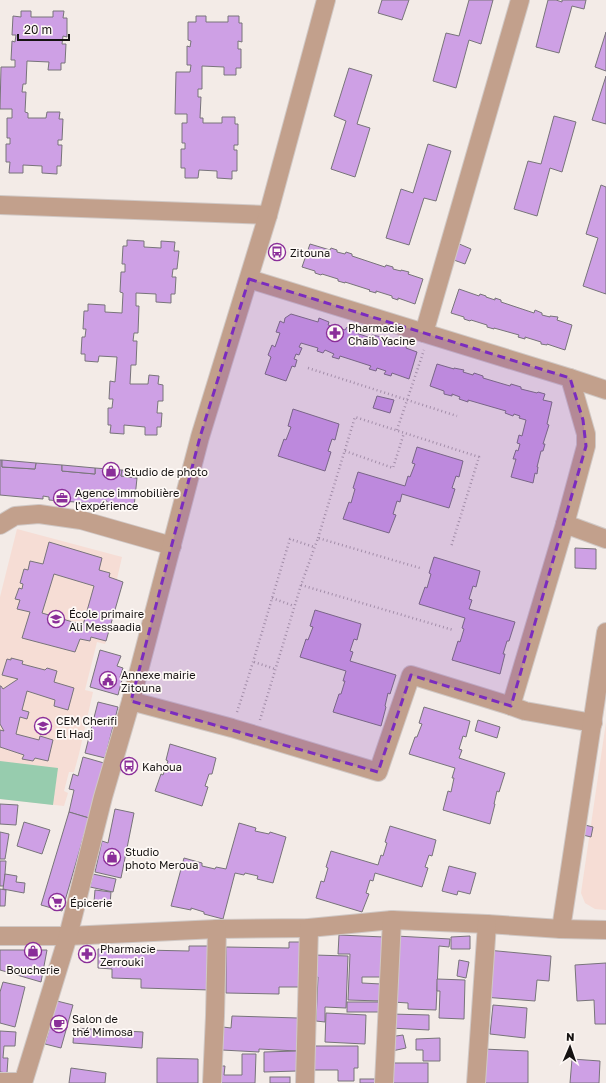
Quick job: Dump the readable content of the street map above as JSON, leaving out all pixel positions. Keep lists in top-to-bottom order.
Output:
{
  "places": {
    "bus stop": ["Zitouna", "Kahoua"],
    "pharmacy": ["Pharmacie Chaib Yacine", "Pharmacie Zerrouki"],
    "shop": ["Studio de photo", "Studio photo Meroua", "Boucherie"],
    "office": ["Agence immobilière l'expérience"],
    "school or university": ["École primaire Ali Messaadia", "CEM Cherifi El Hadj"],
    "public building": ["Annexe mairie Zitouna"],
    "supermarket": ["Épicerie"],
    "cafe": ["Salon de thé Mimosa"]
  },
  "scale_bar": "20 m",
  "north": "top"
}
